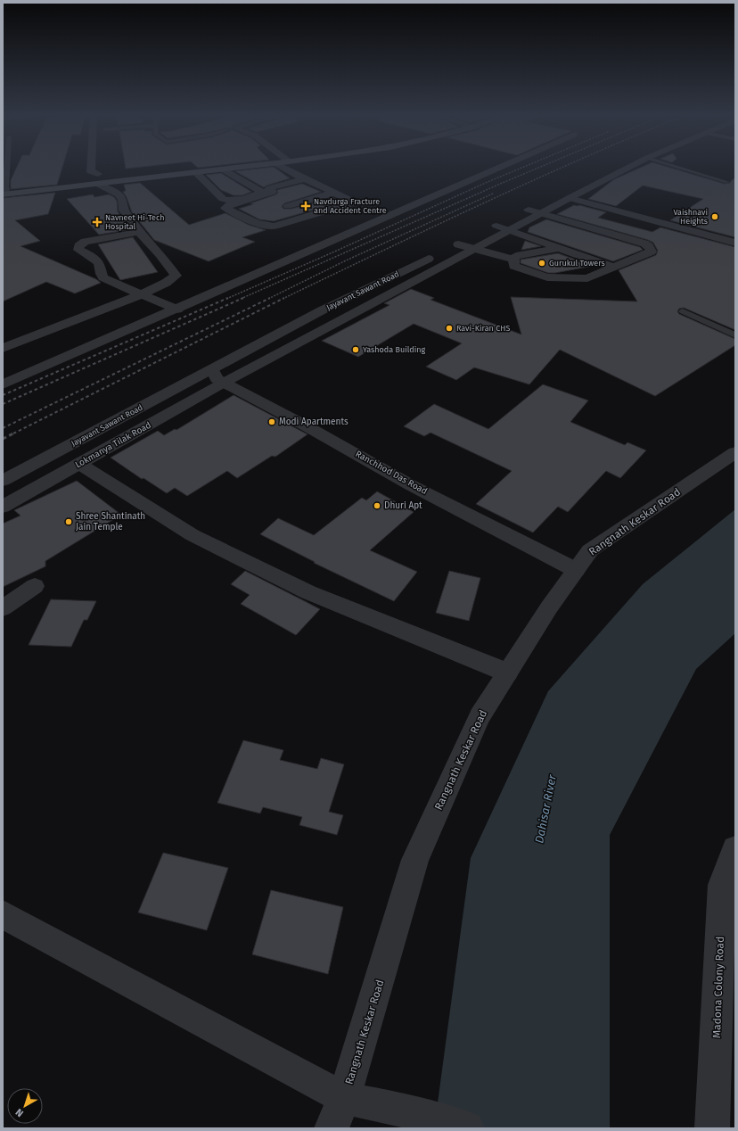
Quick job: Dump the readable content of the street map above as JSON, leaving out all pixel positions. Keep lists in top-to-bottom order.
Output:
{
  "streets": {
    "street": [
      "Jayavant Sawant Road",
      "Lokmanya Tilak Road",
      "Ranchhod Das Road",
      "Rangnath Keskar Road",
      "Madona Colony Road"
    ]
  },
  "crossings": [
    ["Jayavant Sawant Road", "Lokmanya Tilak Road"],
    ["Jayavant Sawant Road", "Ranchhod Das Road"],
    ["Lokmanya Tilak Road", "Ranchhod Das Road"],
    ["Ranchhod Das Road", "Rangnath Keskar Road"]
  ],
  "water": ["Dahisar River"],
  "places": {
    "health": ["Navdurga Fracture and Accident Centre", "Navneet Hi-Tech Hospital"],
    "other": [
      "Vaishnavi Heights",
      "Gurukul Towers",
      "Ravi-Kiran CHS",
      "Yashoda Building",
      "Modi Apartments",
      "Dhuri Apt",
      "Shree Shantinath Jain Temple"
    ]
  },
  "north": "bottom left"
}
